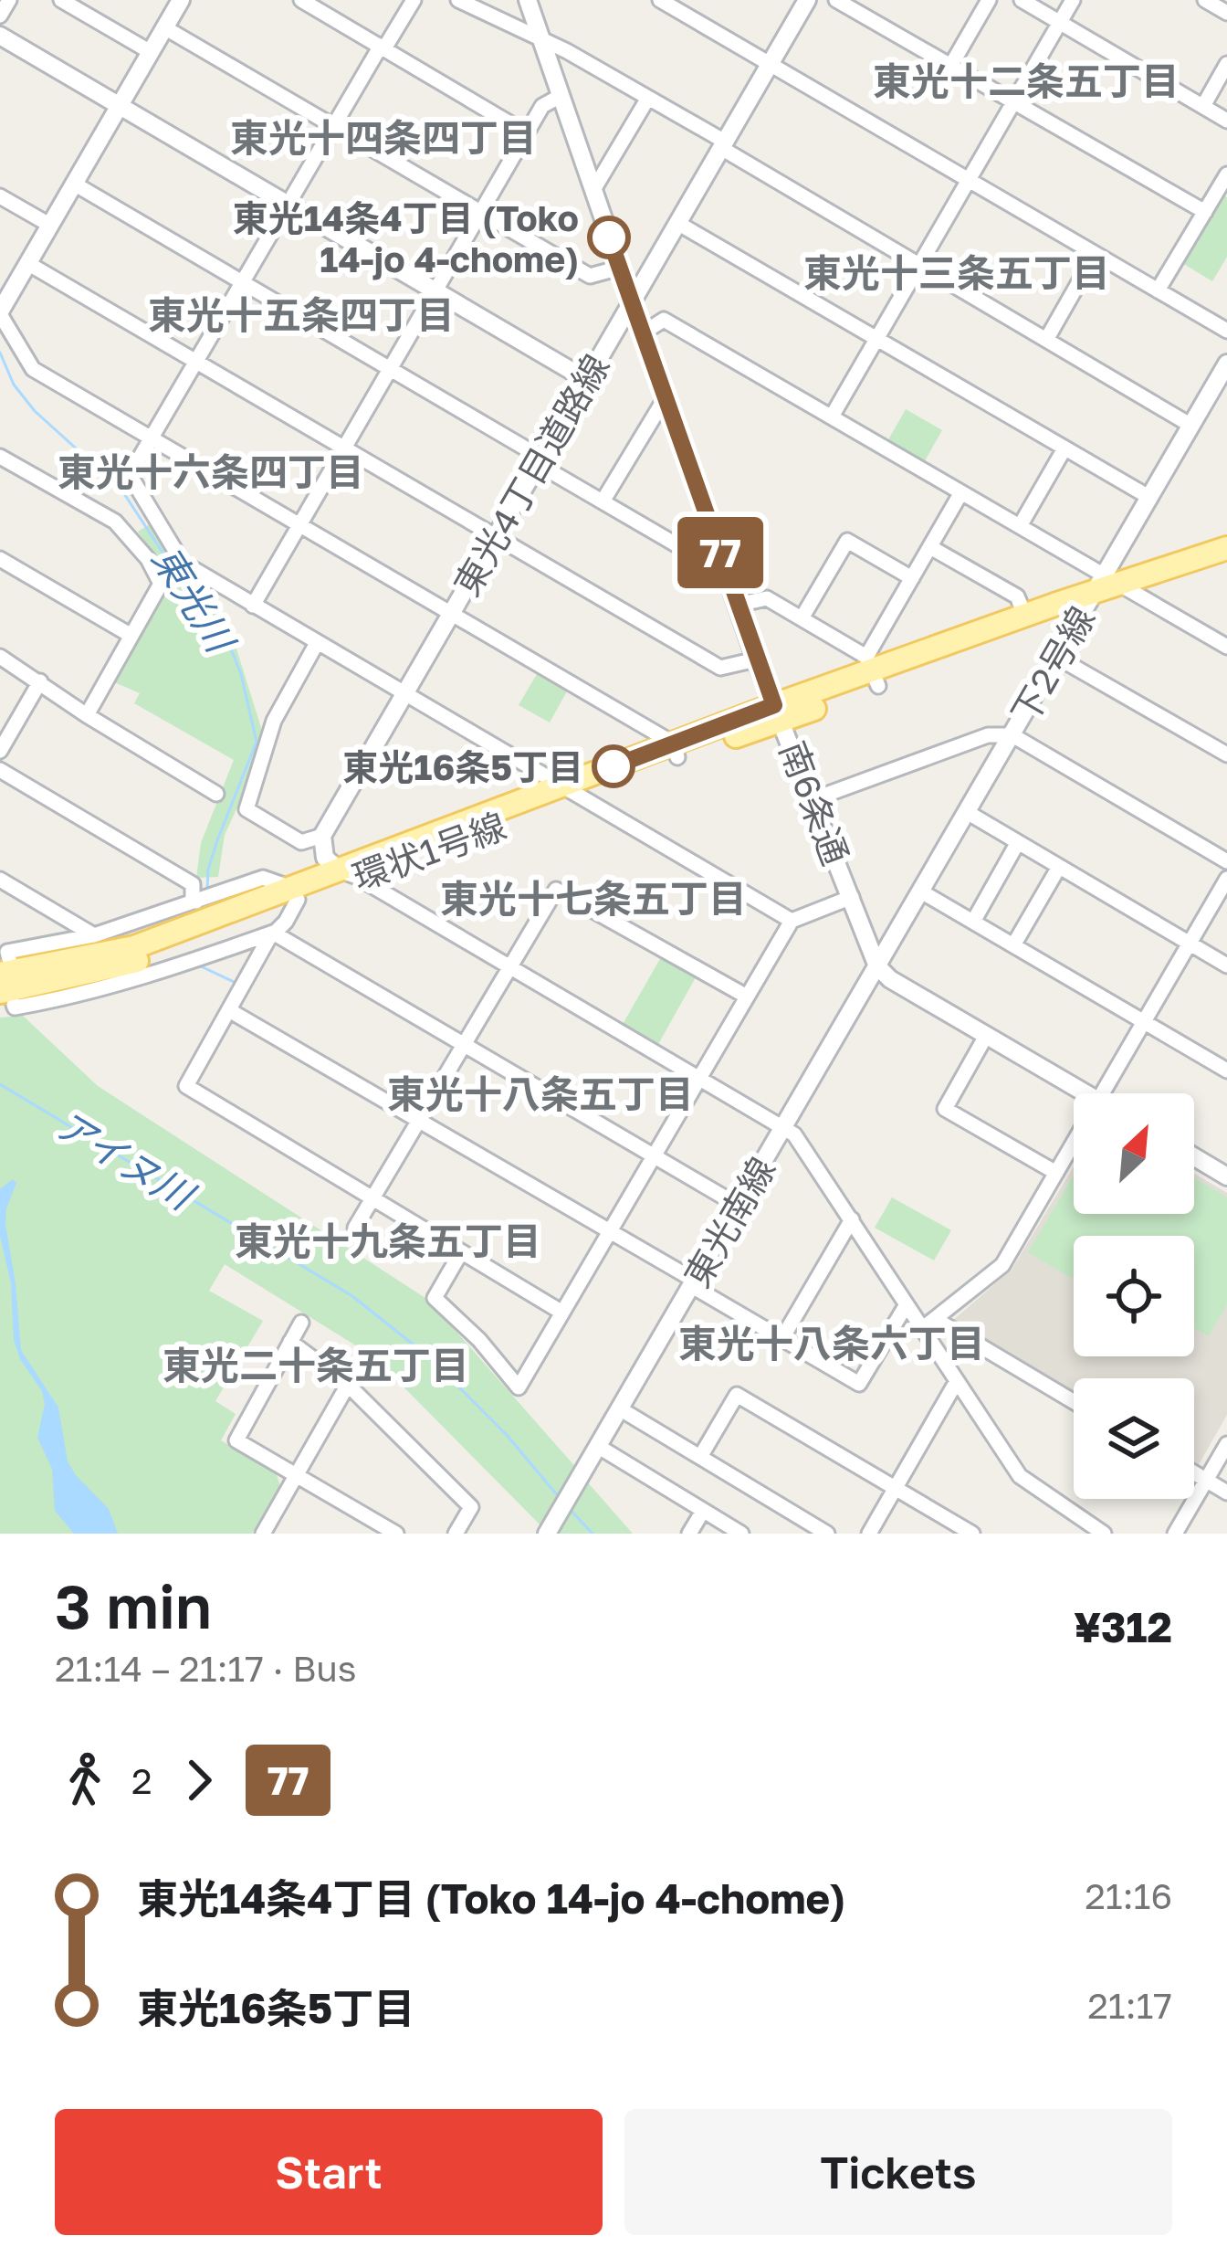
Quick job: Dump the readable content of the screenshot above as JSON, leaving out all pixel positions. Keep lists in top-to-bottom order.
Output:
{
  "streets": {
    "main road": ["環状1号線"],
    "street": [
      "東光4丁目道路線",
      "下2号線",
      "南6条通",
      "東光南線"
    ]
  },
  "crossings": [
    ["東光4丁目道路線", "南6条通"],
    ["下2号線", "南6条通"],
    ["下2号線", "環状1号線"],
    ["下2号線", "東光南線"],
    ["南6条通", "環状1号線"],
    ["南6条通", "東光南線"]
  ],
  "districts": [
    "東光十二条五丁目",
    "東光十四条四丁目",
    "東光十三条五丁目",
    "東光十五条四丁目",
    "東光十六条四丁目",
    "東光十七条五丁目",
    "東光十八条五丁目",
    "東光十九条五丁目",
    "東光十八条六丁目",
    "東光二十条五丁目"
  ],
  "water": ["東光川", "アイヌ川"],
  "places": ["東光14条4丁目 (Toko 14-jo 4-chome)", "東光16条5丁目"],
  "lines": ["bus line 77"],
  "north": "top right",
  "page": {
    "on_map": "77",
    "heading": ["3 min", "21:14 – 21:17 · Bus", "¥312"],
    "legs": ["2", "77"],
    "list": [
      {
        "name": "東光14条4丁目 (Toko 14-jo 4-chome)",
        "value": "21:16"
      },
      {
        "name": "東光16条5丁目",
        "value": "21:17"
      }
    ],
    "buttons": ["Start", "Tickets"]
  }
}
